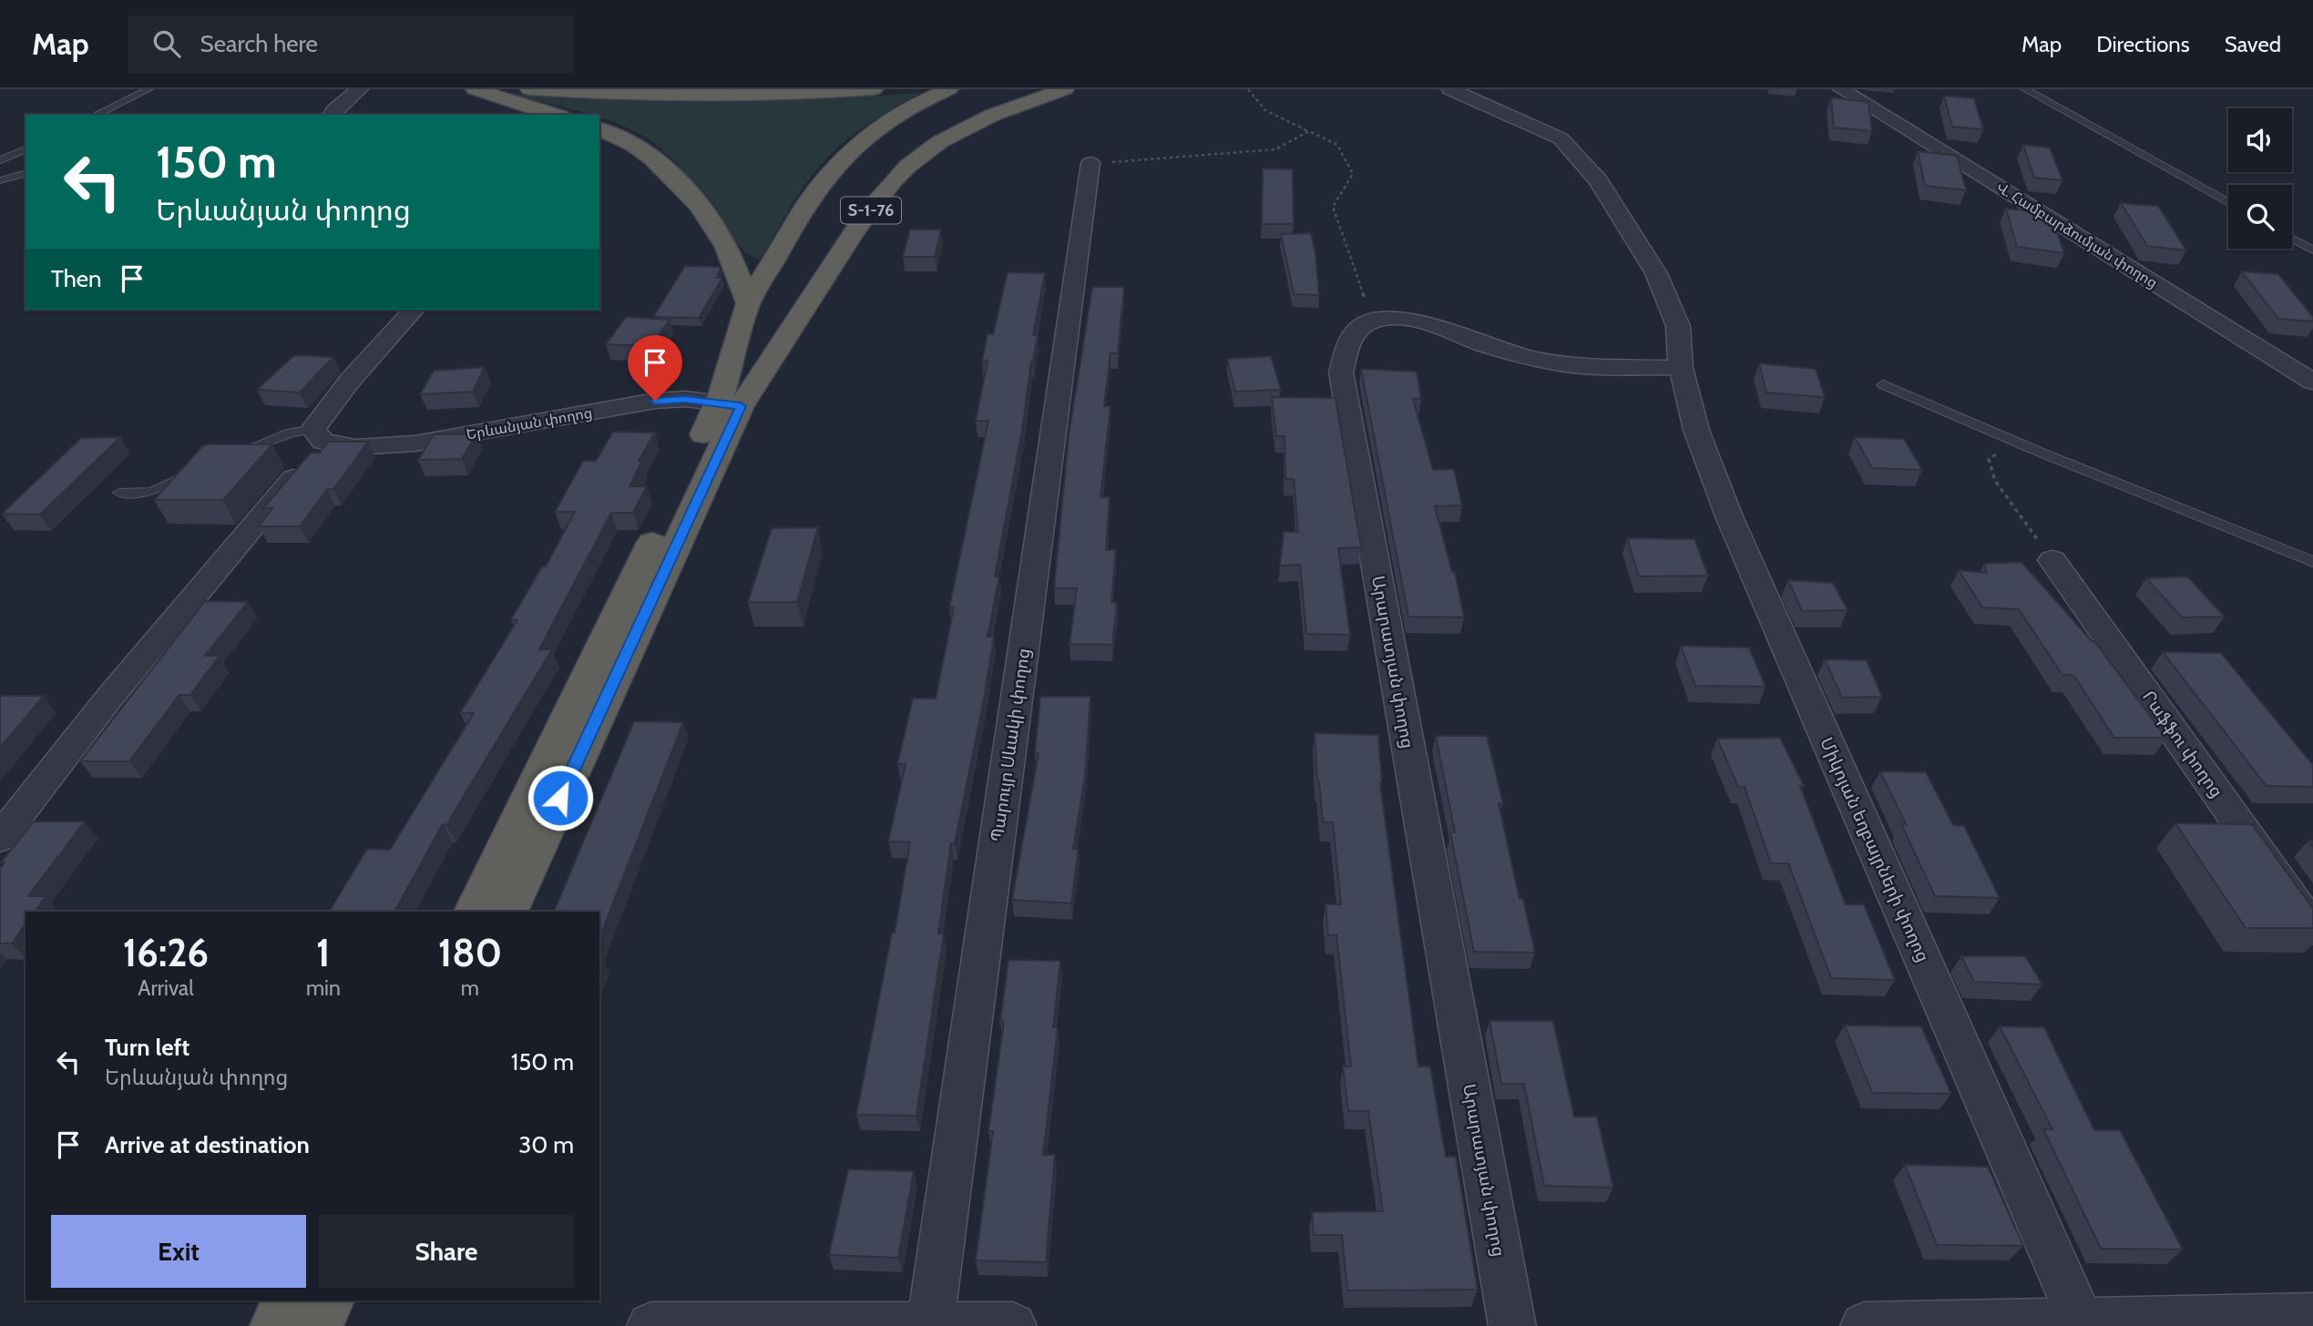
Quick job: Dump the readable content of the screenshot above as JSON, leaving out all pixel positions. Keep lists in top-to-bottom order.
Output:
{
  "streets": {
    "highway": ["Տ-1-76"],
    "street": [
      "Վ. Համբարձումյան փողոց",
      "Երևանյան փողոց",
      "Արարատյան փողոց",
      "Րաֆֆու փողոց",
      "Պարույր Սևակի փողոց",
      "Միկոյան եղբայրների փողոց"
    ]
  },
  "crossings": [
    ["Տ-1-76", "Երևանյան փողոց"]
  ],
  "page": {
    "header": "Map",
    "search": "Search here",
    "nav": ["Map", "Directions", "Saved"],
    "turn": ["150 m", "Երևանյան փողոց"],
    "then": "Then",
    "eta": [
      "16:26",
      "Arrival",
      "1",
      "min",
      "180",
      "m"
    ],
    "list": [
      {
        "name": "Turn left",
        "note": "Երևանյան փողոց",
        "value": "150 m"
      },
      {
        "name": "Arrive at destination",
        "value": "30 m"
      }
    ],
    "buttons": ["Exit", "Share"]
  }
}
